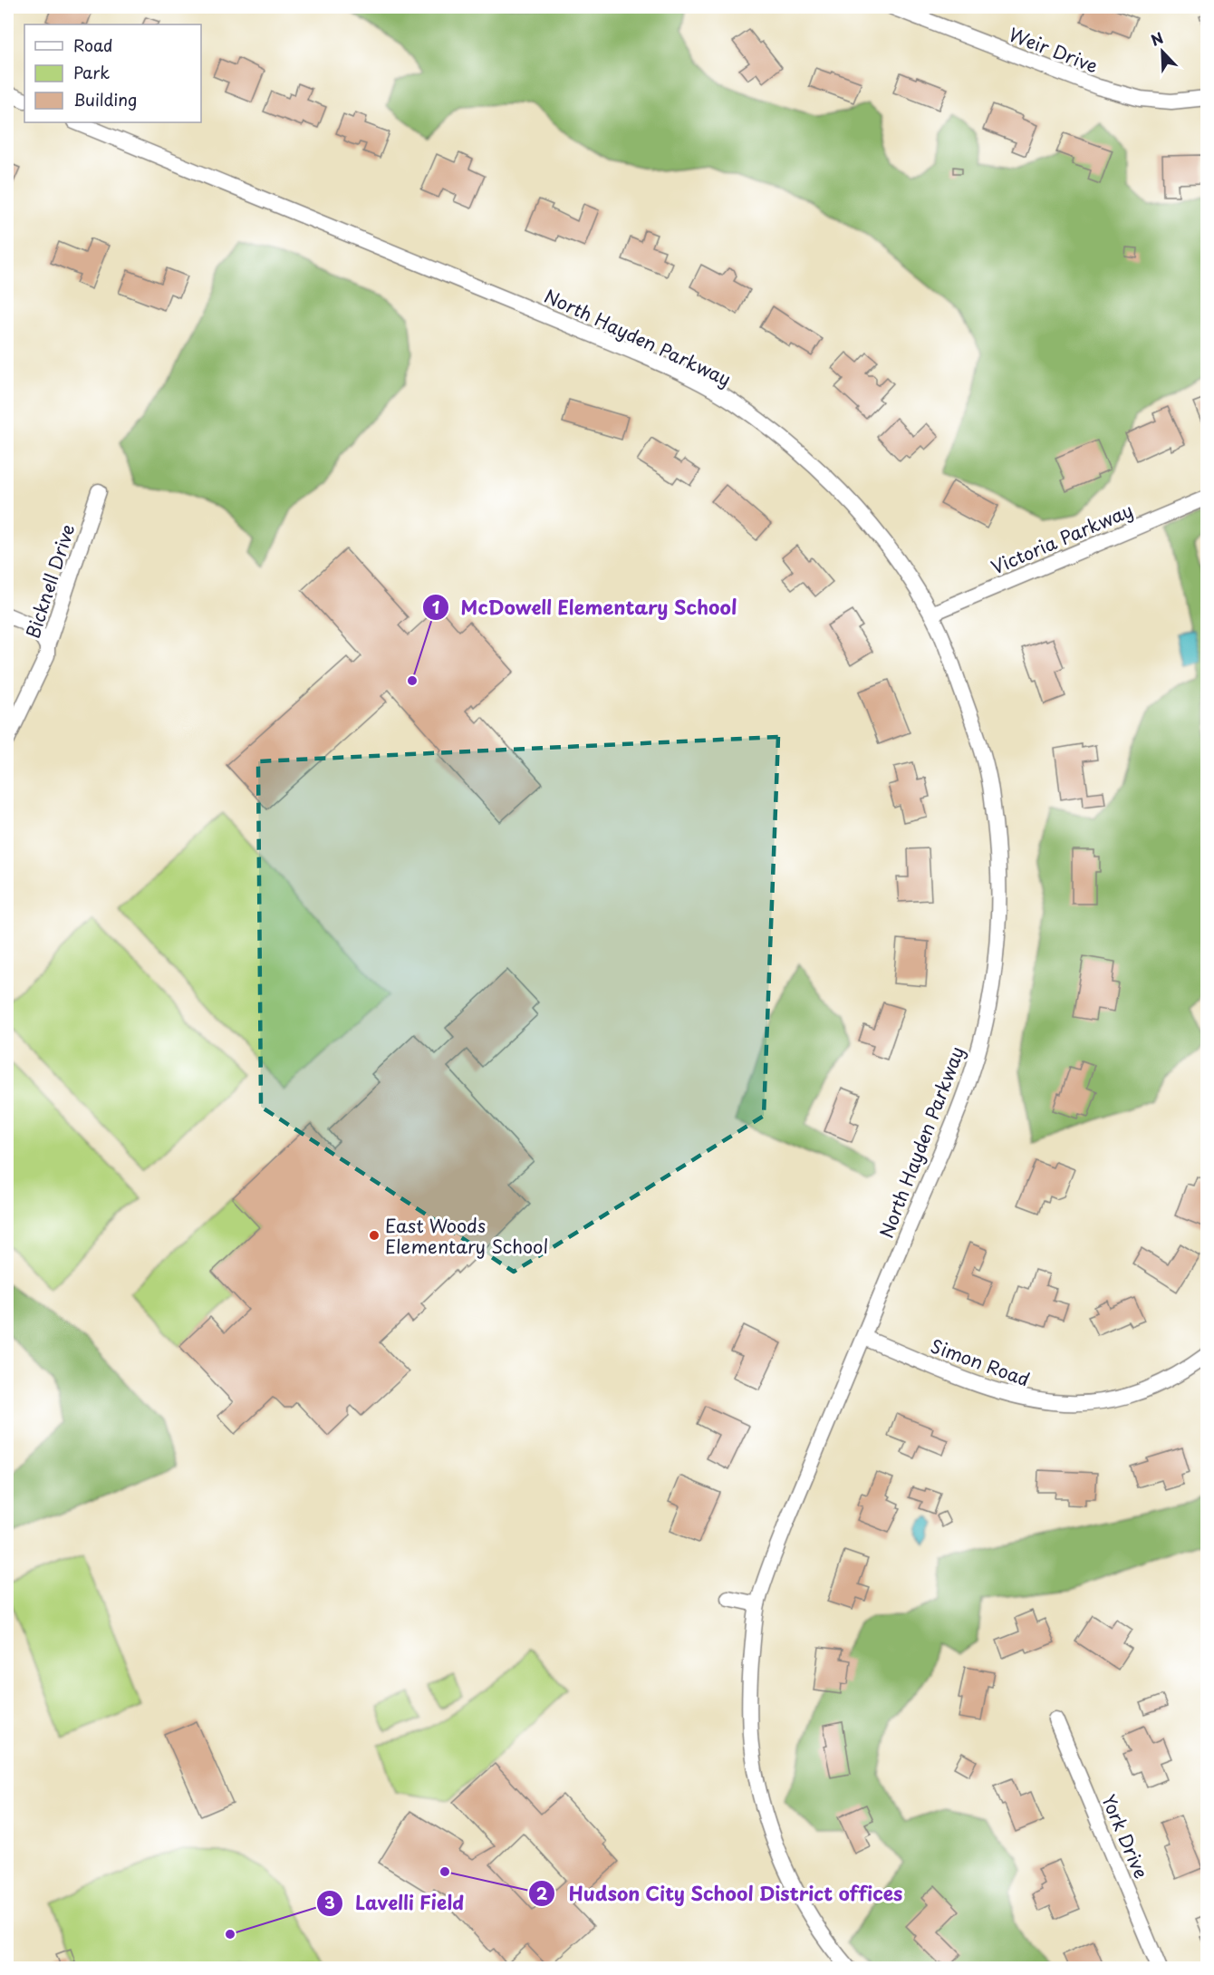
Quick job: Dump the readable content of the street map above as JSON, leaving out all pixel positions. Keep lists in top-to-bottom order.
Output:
{
  "streets": {
    "street": [
      "Weir Drive",
      "North Hayden Parkway",
      "Victoria Parkway",
      "Bicknell Drive",
      "Simon Road",
      "York Drive"
    ]
  },
  "crossings": [
    ["North Hayden Parkway", "Victoria Parkway"],
    ["North Hayden Parkway", "Simon Road"]
  ],
  "places": [
    "McDowell Elementary School",
    "East Woods Elementary School",
    "Hudson City School District offices",
    "Lavelli Field"
  ],
  "legend": ["Road", "Park", "Building"],
  "north": "top left"
}
